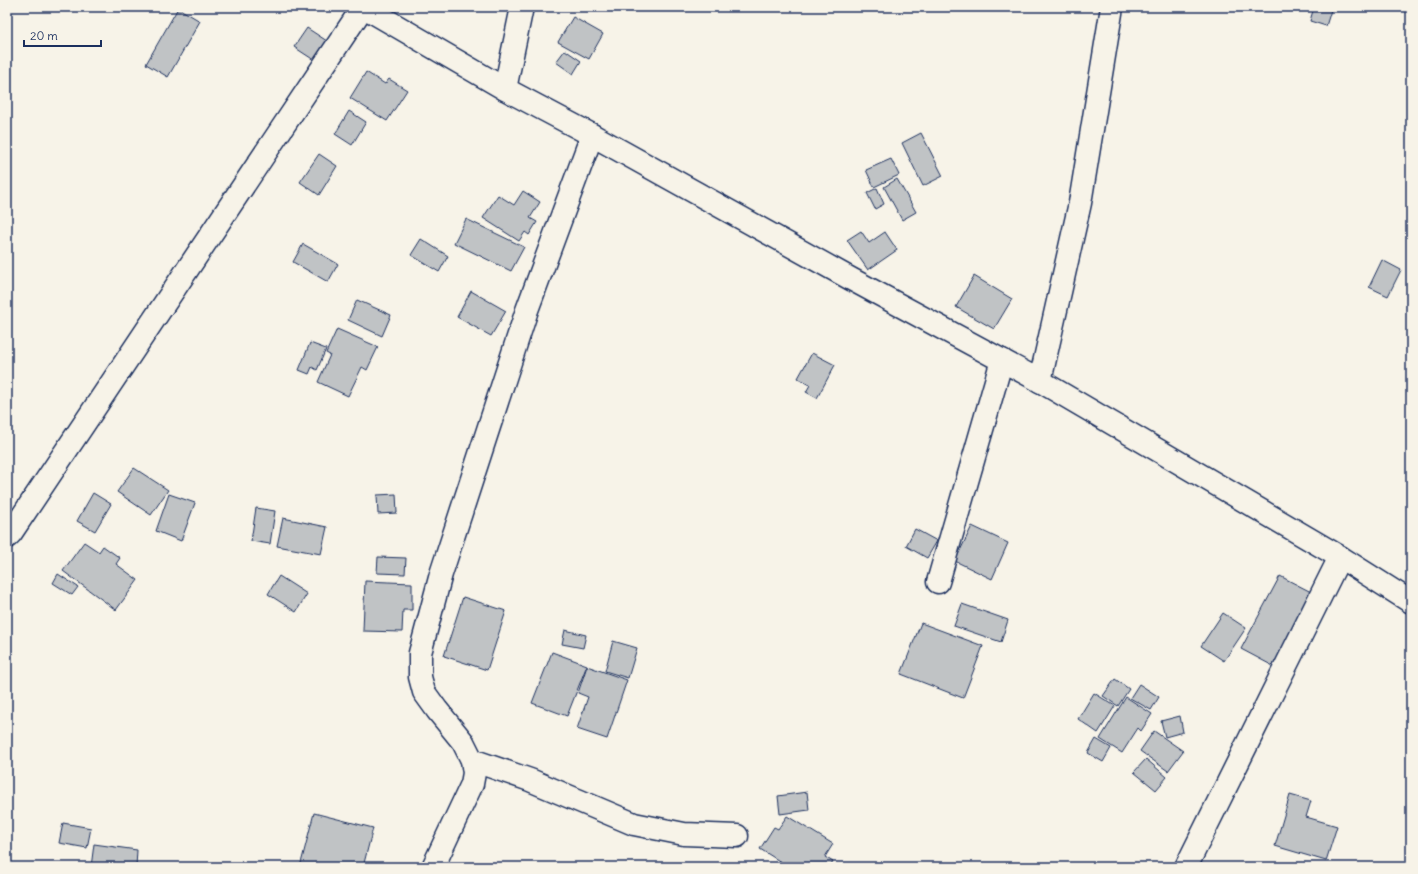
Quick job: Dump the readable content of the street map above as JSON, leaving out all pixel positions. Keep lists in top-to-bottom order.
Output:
{
  "scale_bar": "20 m"
}
